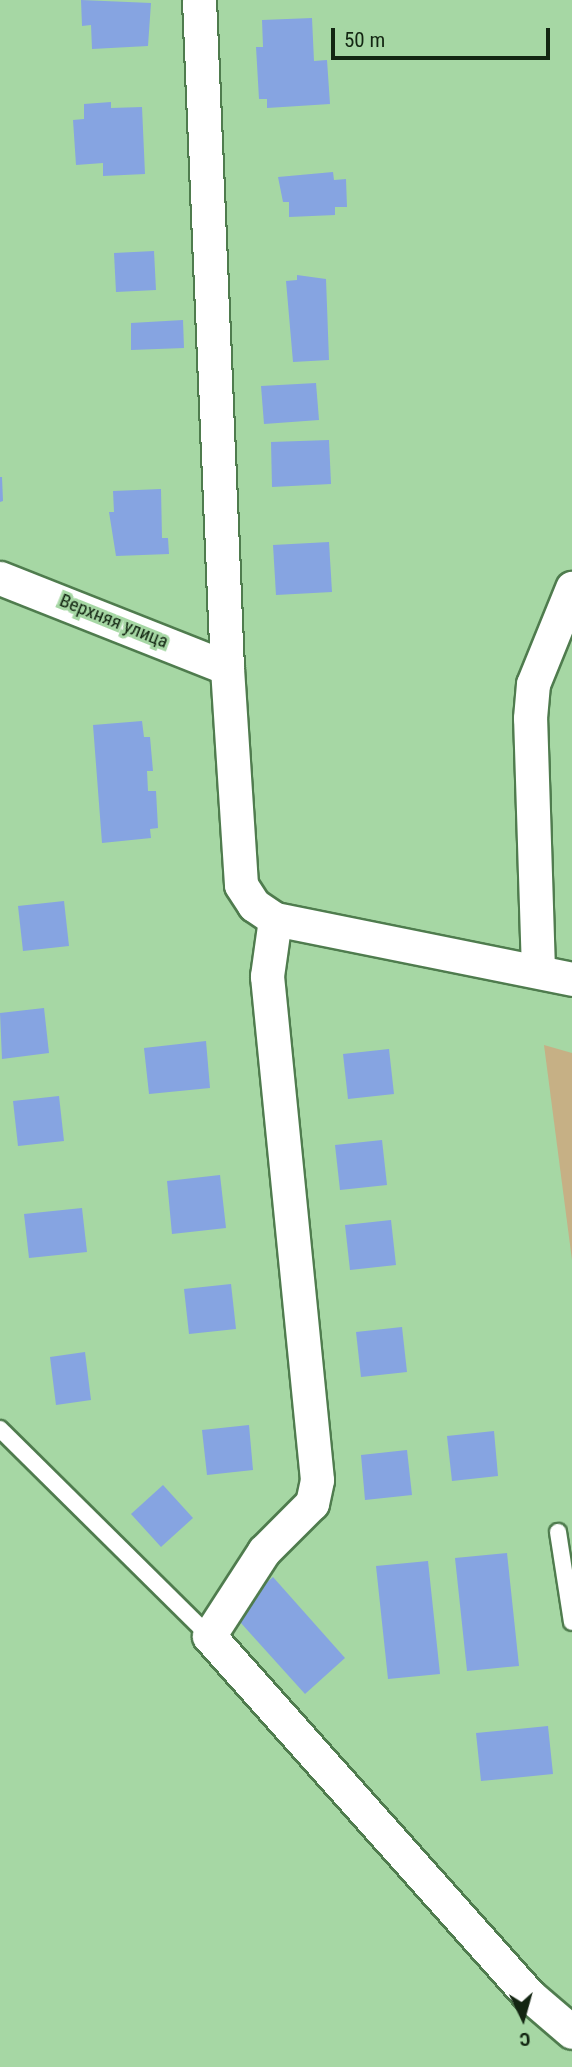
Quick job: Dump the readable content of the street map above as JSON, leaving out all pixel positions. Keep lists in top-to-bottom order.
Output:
{
  "streets": {
    "street": ["Верхняя улица"]
  },
  "scale_bar": "50 m",
  "north": "bottom"
}
